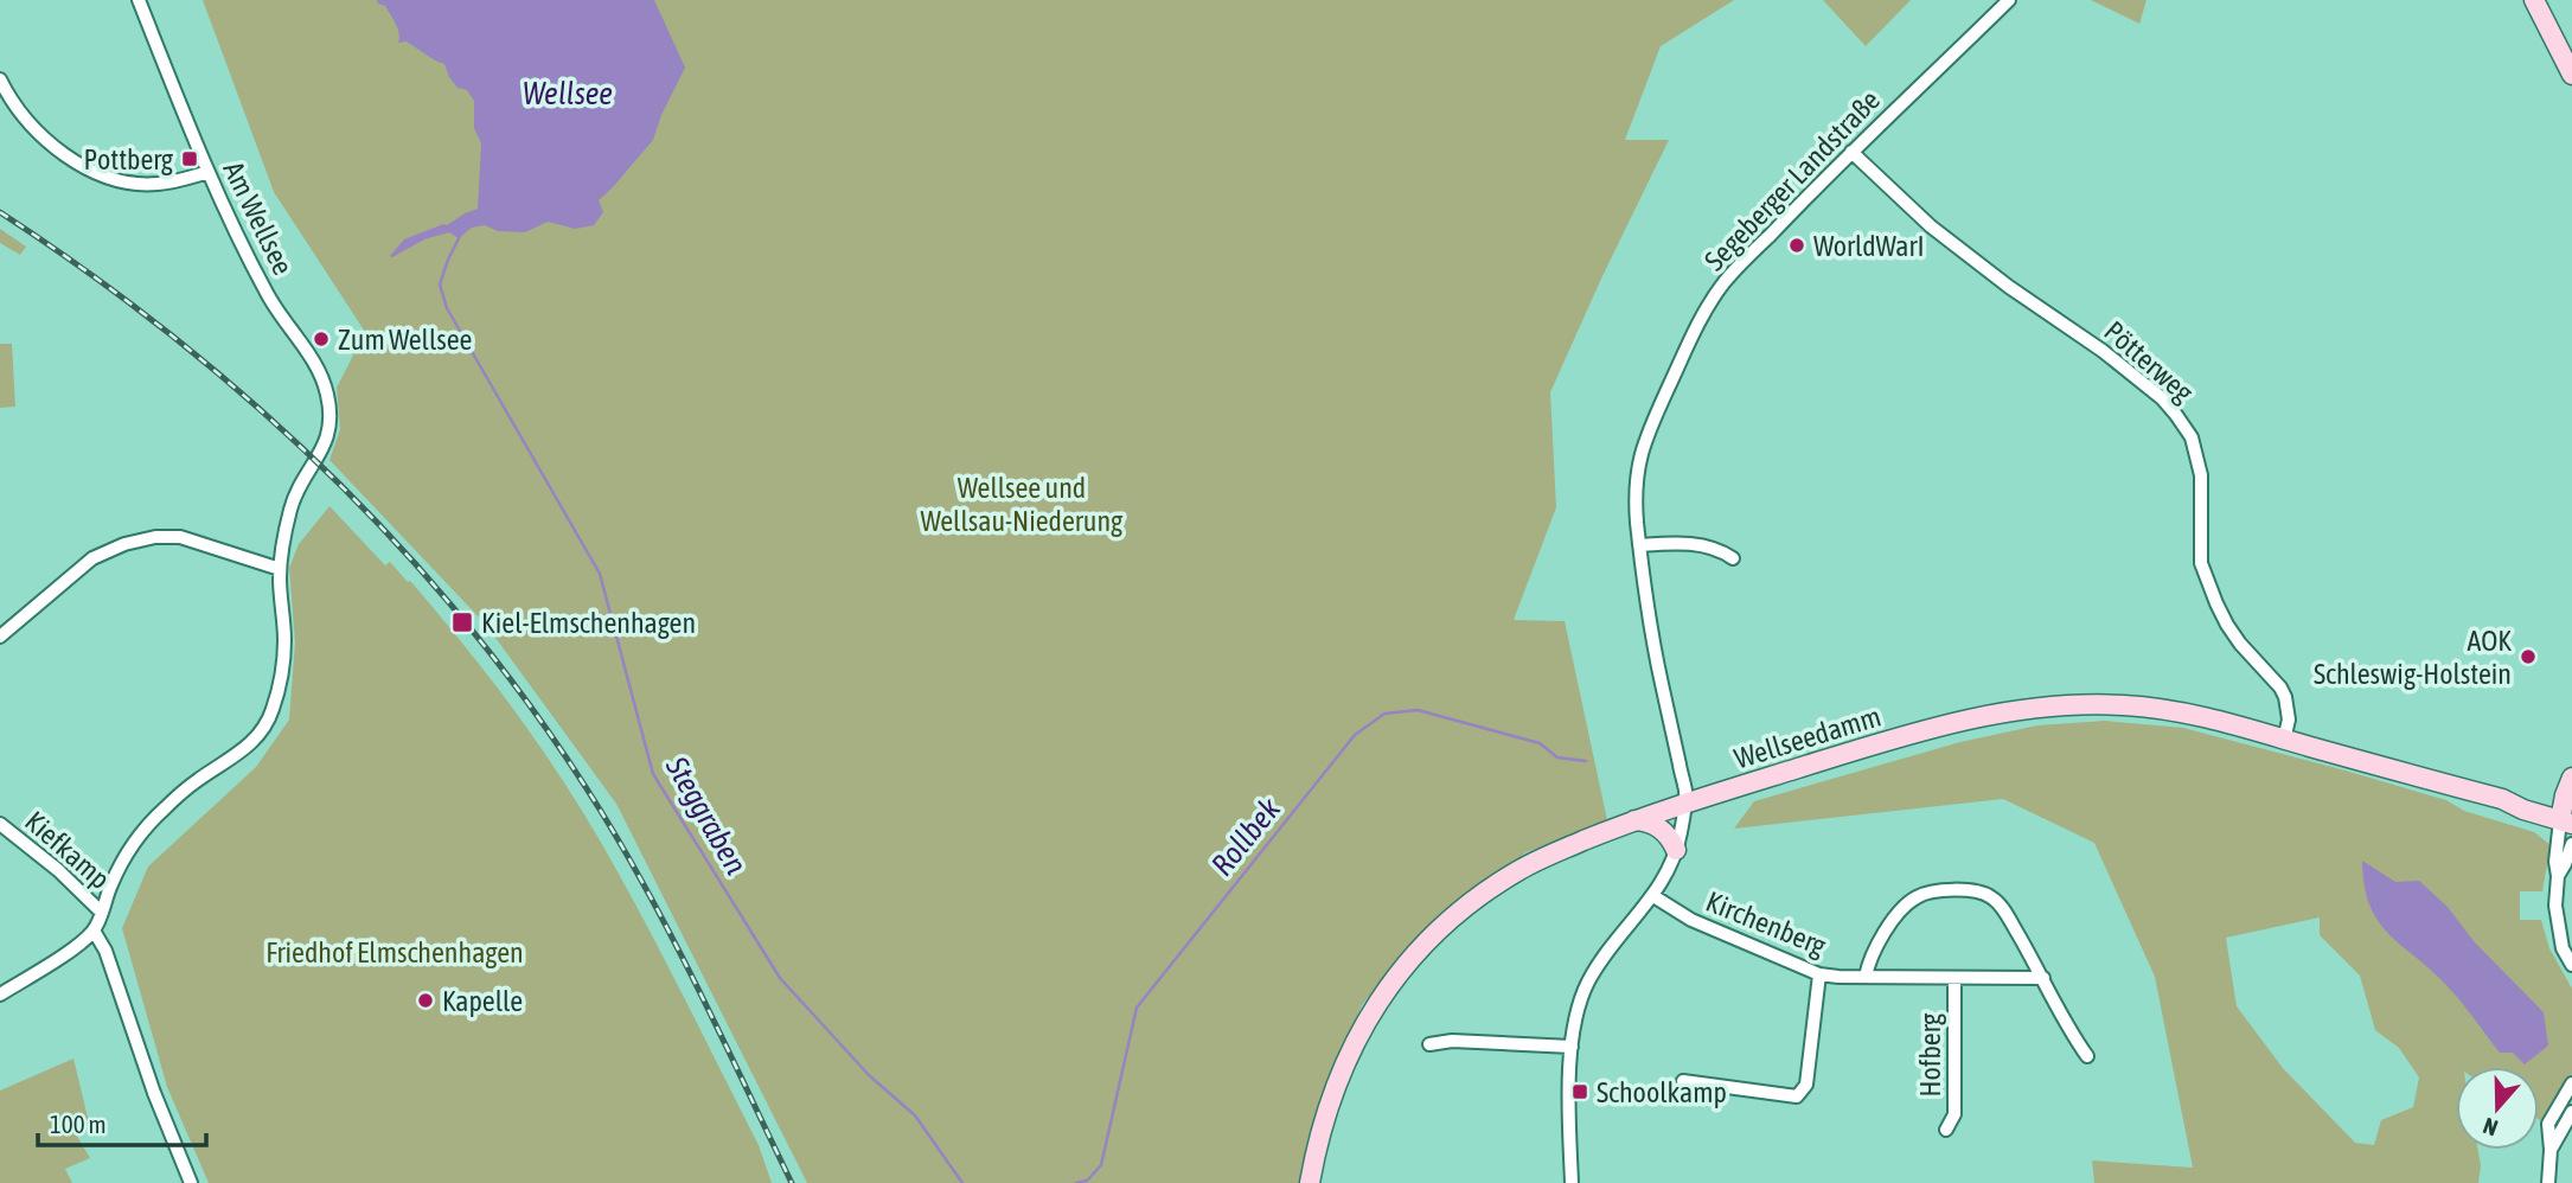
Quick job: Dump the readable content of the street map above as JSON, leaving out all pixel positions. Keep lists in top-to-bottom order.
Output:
{
  "streets": {
    "main road": ["Wellseedamm"],
    "street": [
      "Segeberger Landstraße",
      "Am Wellsee",
      "Pötterweg",
      "Kiefkamp",
      "Kirchenberg",
      "Hofberg"
    ]
  },
  "crossings": [
    ["Segeberger Landstraße", "Pötterweg"],
    ["Segeberger Landstraße", "Wellseedamm"],
    ["Segeberger Landstraße", "Kirchenberg"],
    ["Pötterweg", "Wellseedamm"],
    ["Kirchenberg", "Hofberg"]
  ],
  "water": ["Wellsee", "Steggraben", "Rollbek"],
  "parks": ["Wellsee und Wellsau-Niederung", "Friedhof Elmschenhagen"],
  "places": {
    "transit": ["Pottberg", "Kiel-Elmschenhagen", "Schoolkamp"],
    "other": [
      "WorldWarI",
      "Zum Wellsee",
      "AOK Schleswig-Holstein",
      "Kapelle"
    ]
  },
  "scale_bar": "100 m",
  "north": "bottom"
}
